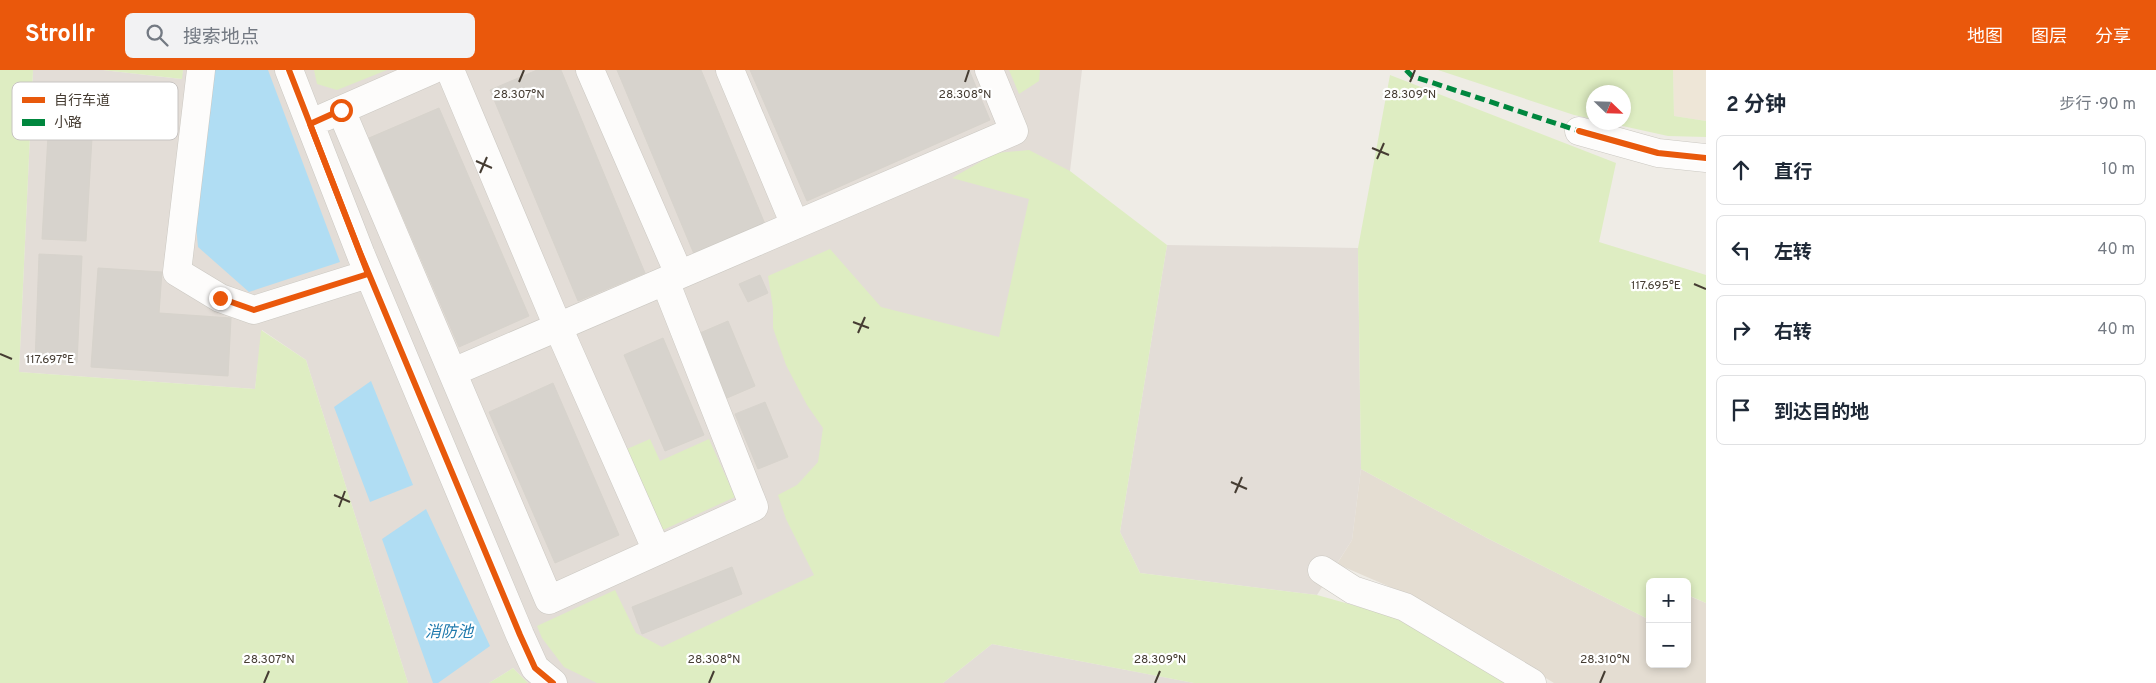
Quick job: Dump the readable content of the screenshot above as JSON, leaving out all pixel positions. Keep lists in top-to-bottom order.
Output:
{
  "water": ["消防池"],
  "legend": ["自行车道", "小路"],
  "north": "bottom right",
  "page": {
    "header": "Strollr",
    "search": "搜索地点",
    "nav": ["地图", "图层", "分享"],
    "heading": ["2 分钟", "步行 · 90 m"],
    "list": [
      ["直行", "10 m"],
      ["左转", "40 m"],
      ["右转", "40 m"],
      "到达目的地"
    ],
    "map_buttons": ["+", "−"]
  },
  "coordinates": [
    "28.307°N",
    "28.308°N",
    "28.309°N",
    "117.695°E",
    "117.697°E",
    "28.310°N"
  ]
}
